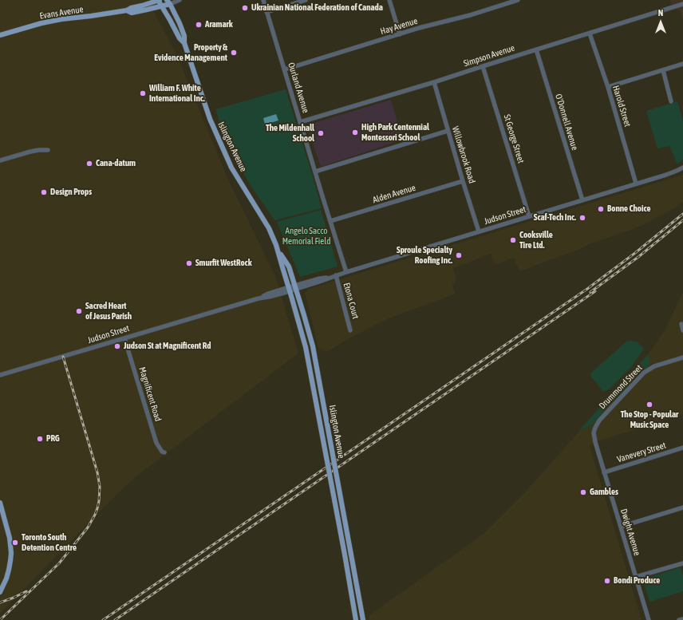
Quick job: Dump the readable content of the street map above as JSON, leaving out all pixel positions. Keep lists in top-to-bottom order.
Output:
{
  "streets": {
    "main road": ["Evans Avenue", "Islington Avenue"],
    "street": [
      "Hay Avenue",
      "Simpson Avenue",
      "Ourland Avenue",
      "Harold Street",
      "O'Donnell Avenue",
      "St George Street",
      "Willowbrook Road",
      "Alden Avenue",
      "Judson Street",
      "Etona Court",
      "Drummond Street",
      "Magnificent Road",
      "Vanevery Street",
      "Dwight Avenue"
    ]
  },
  "crossings": [
    ["Evans Avenue", "Islington Avenue"],
    ["Hay Avenue", "Ourland Avenue"],
    ["Simpson Avenue", "Ourland Avenue"],
    ["Simpson Avenue", "Harold Street"],
    ["Simpson Avenue", "O'Donnell Avenue"],
    ["Simpson Avenue", "St George Street"],
    ["Simpson Avenue", "Willowbrook Road"],
    ["Ourland Avenue", "Alden Avenue"],
    ["Ourland Avenue", "Judson Street"],
    ["Harold Street", "Judson Street"],
    ["O'Donnell Avenue", "Judson Street"],
    ["St George Street", "Judson Street"],
    ["Islington Avenue", "Judson Street"],
    ["Willowbrook Road", "Alden Avenue"],
    ["Willowbrook Road", "Judson Street"],
    ["Judson Street", "Etona Court"],
    ["Judson Street", "Magnificent Road"],
    ["Drummond Street", "Dwight Avenue"],
    ["Vanevery Street", "Dwight Avenue"]
  ],
  "parks": ["Angelo Sacco Memorial Field"],
  "places": [
    "Ukrainian National Federation of Canada",
    "Aramark",
    "Property & Evidence Management",
    "William F. White International Inc.",
    "High Park Centennial Montessori School",
    "The Mildenhall School",
    "Cana-datum",
    "Design Props",
    "Bonne Choice",
    "Scaf-Tech Inc.",
    "Cooksville Tire Ltd.",
    "Sproule Specialty Roofing Inc.",
    "Smurfit WestRock",
    "Sacred Heart of Jesus Parish",
    "Judson St at Magnificent Rd",
    "The Stop - Popular Music Space",
    "PRG",
    "Gambles",
    "Toronto South Detention Centre",
    "Bondi Produce"
  ],
  "north": "top"
}
